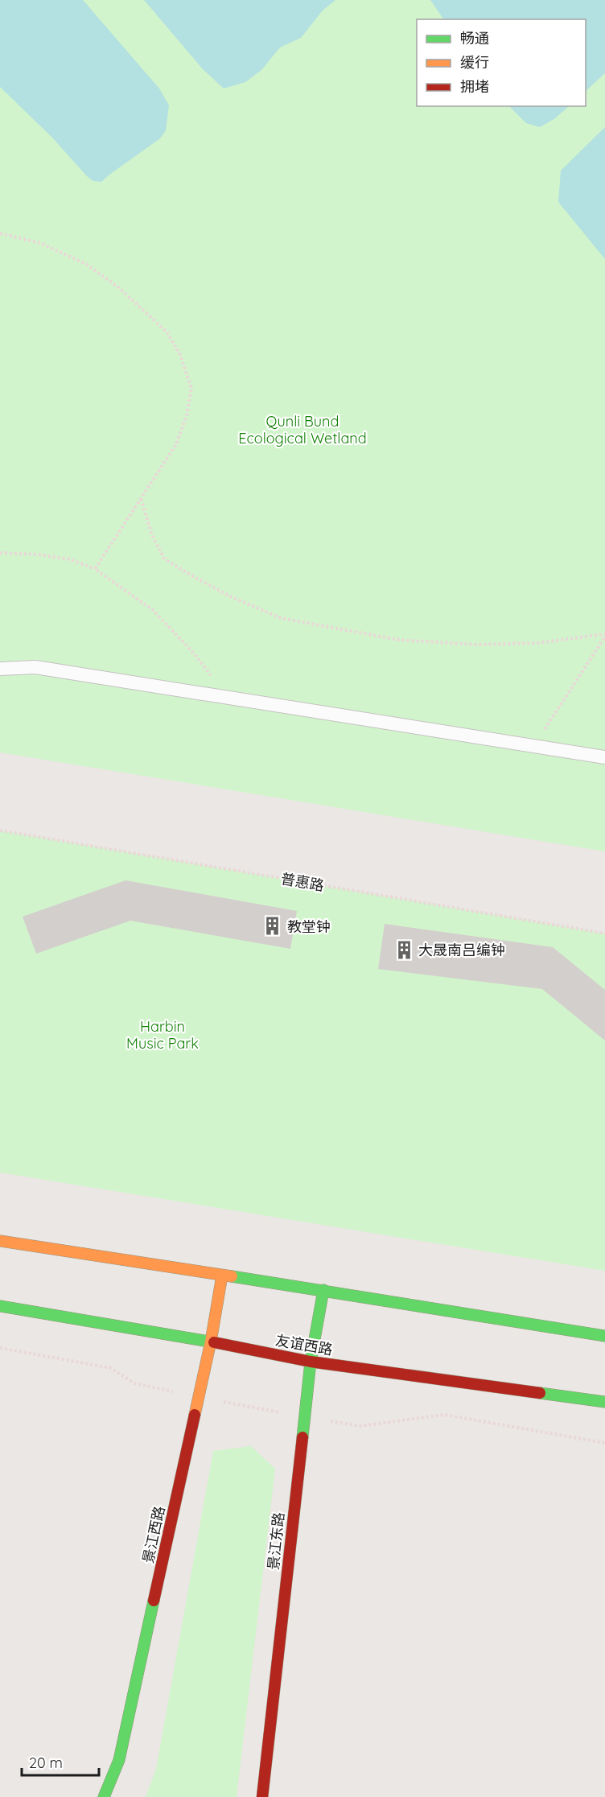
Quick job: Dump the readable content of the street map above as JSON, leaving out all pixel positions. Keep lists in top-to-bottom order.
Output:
{
  "streets": {
    "main road": ["友谊西路", "景江西路", "景江东路"],
    "path": ["普惠路"]
  },
  "crossings": [
    ["友谊西路", "景江西路"],
    ["友谊西路", "景江东路"]
  ],
  "parks": ["Qunli Bund Ecological Wetland", "Harbin Music Park"],
  "places": {
    "building": ["教堂钟", "大晟南吕编钟"]
  },
  "legend": ["畅通", "缓行", "拥堵"],
  "scale_bar": "20 m"
}
